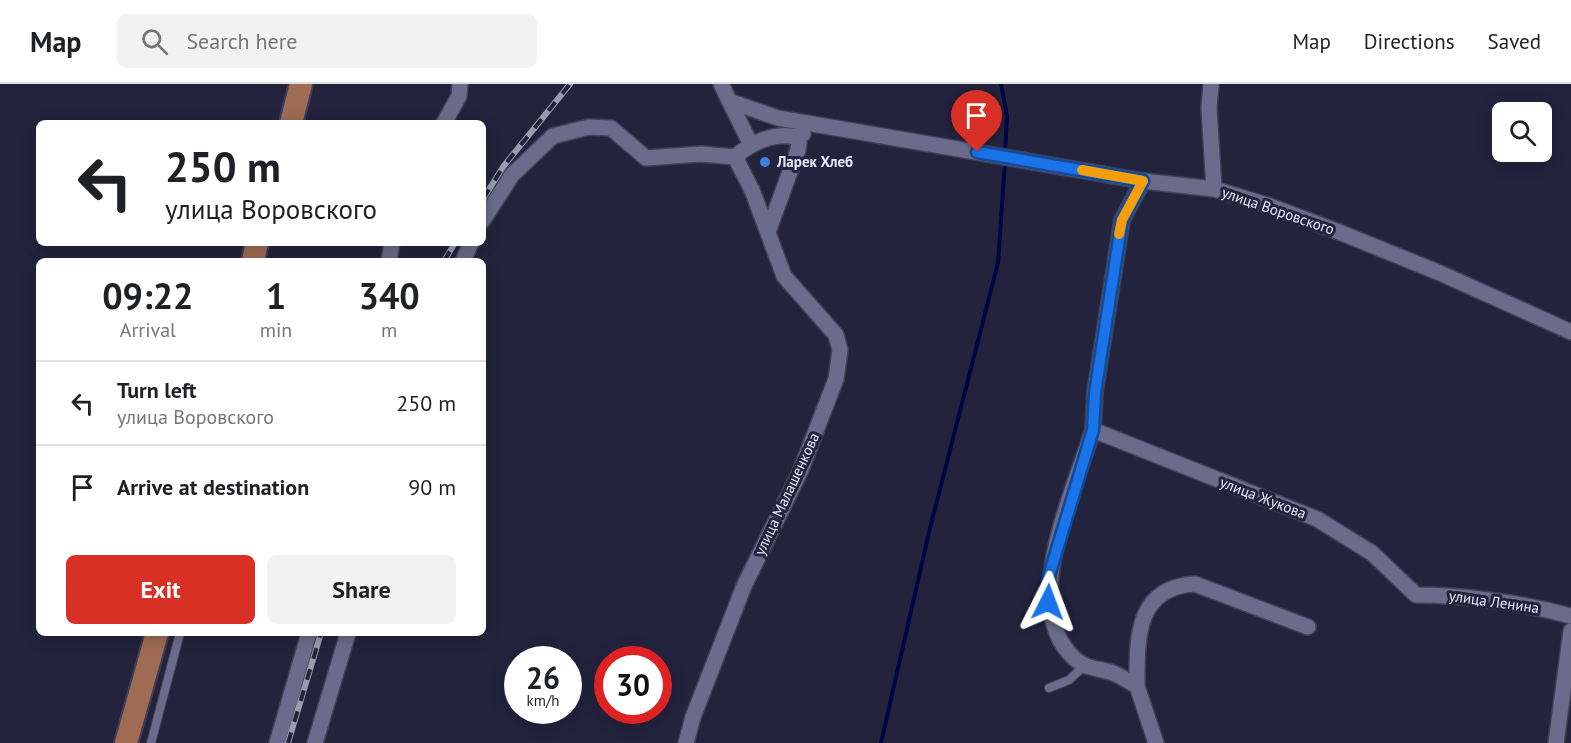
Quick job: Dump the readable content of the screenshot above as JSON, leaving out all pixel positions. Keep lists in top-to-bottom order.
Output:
{
  "streets": {
    "street": [
      "улица Воровского",
      "улица Малашенкова",
      "улица Жукова",
      "улица Ленина"
    ]
  },
  "crossings": [
    ["улица Жукова", "улица Ленина"]
  ],
  "places": ["Ларек Хлеб"],
  "page": {
    "header": "Map",
    "search": "Search here",
    "nav": ["Map", "Directions", "Saved"],
    "turn": ["250 m", "улица Воровского"],
    "eta": [
      "09:22",
      "Arrival",
      "1",
      "min",
      "340",
      "m"
    ],
    "list": [
      {
        "name": "Turn left",
        "note": "улица Воровского",
        "value": "250 m"
      },
      {
        "name": "Arrive at destination",
        "value": "90 m"
      }
    ],
    "buttons": ["Exit", "Share"],
    "speed": "26 km/h",
    "limit": "30"
  }
}
